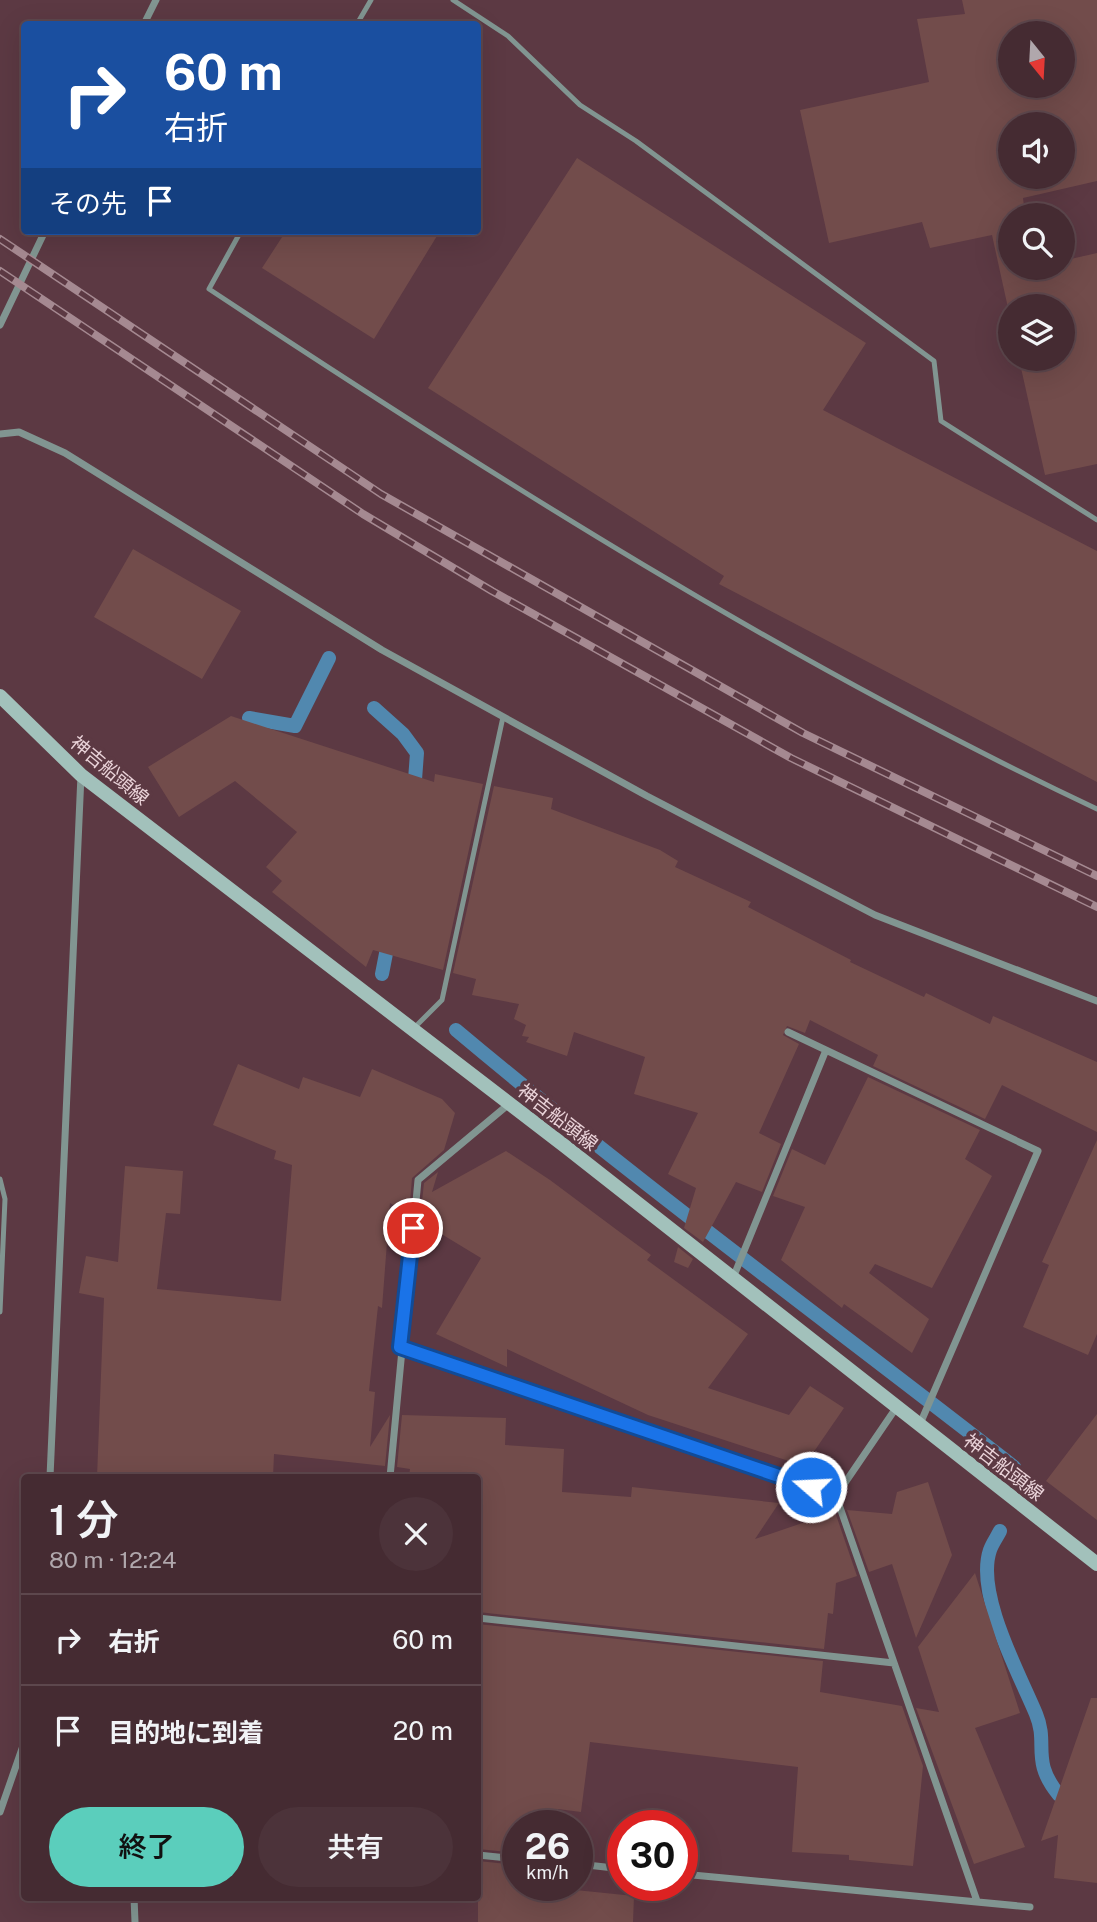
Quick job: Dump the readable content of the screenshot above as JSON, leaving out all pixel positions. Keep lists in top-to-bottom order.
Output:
{
  "streets": {
    "main road": ["神吉船頭線"]
  },
  "north": "bottom",
  "page": {
    "turn": ["60 m", "右折"],
    "then": "その先",
    "heading": ["1 分", "80 m · 12:24"],
    "list": [
      {
        "name": "右折",
        "value": "60 m"
      },
      {
        "name": "目的地に到着",
        "value": "20 m"
      }
    ],
    "buttons": ["終了", "共有"],
    "speed": "26 km/h",
    "limit": "30"
  }
}
